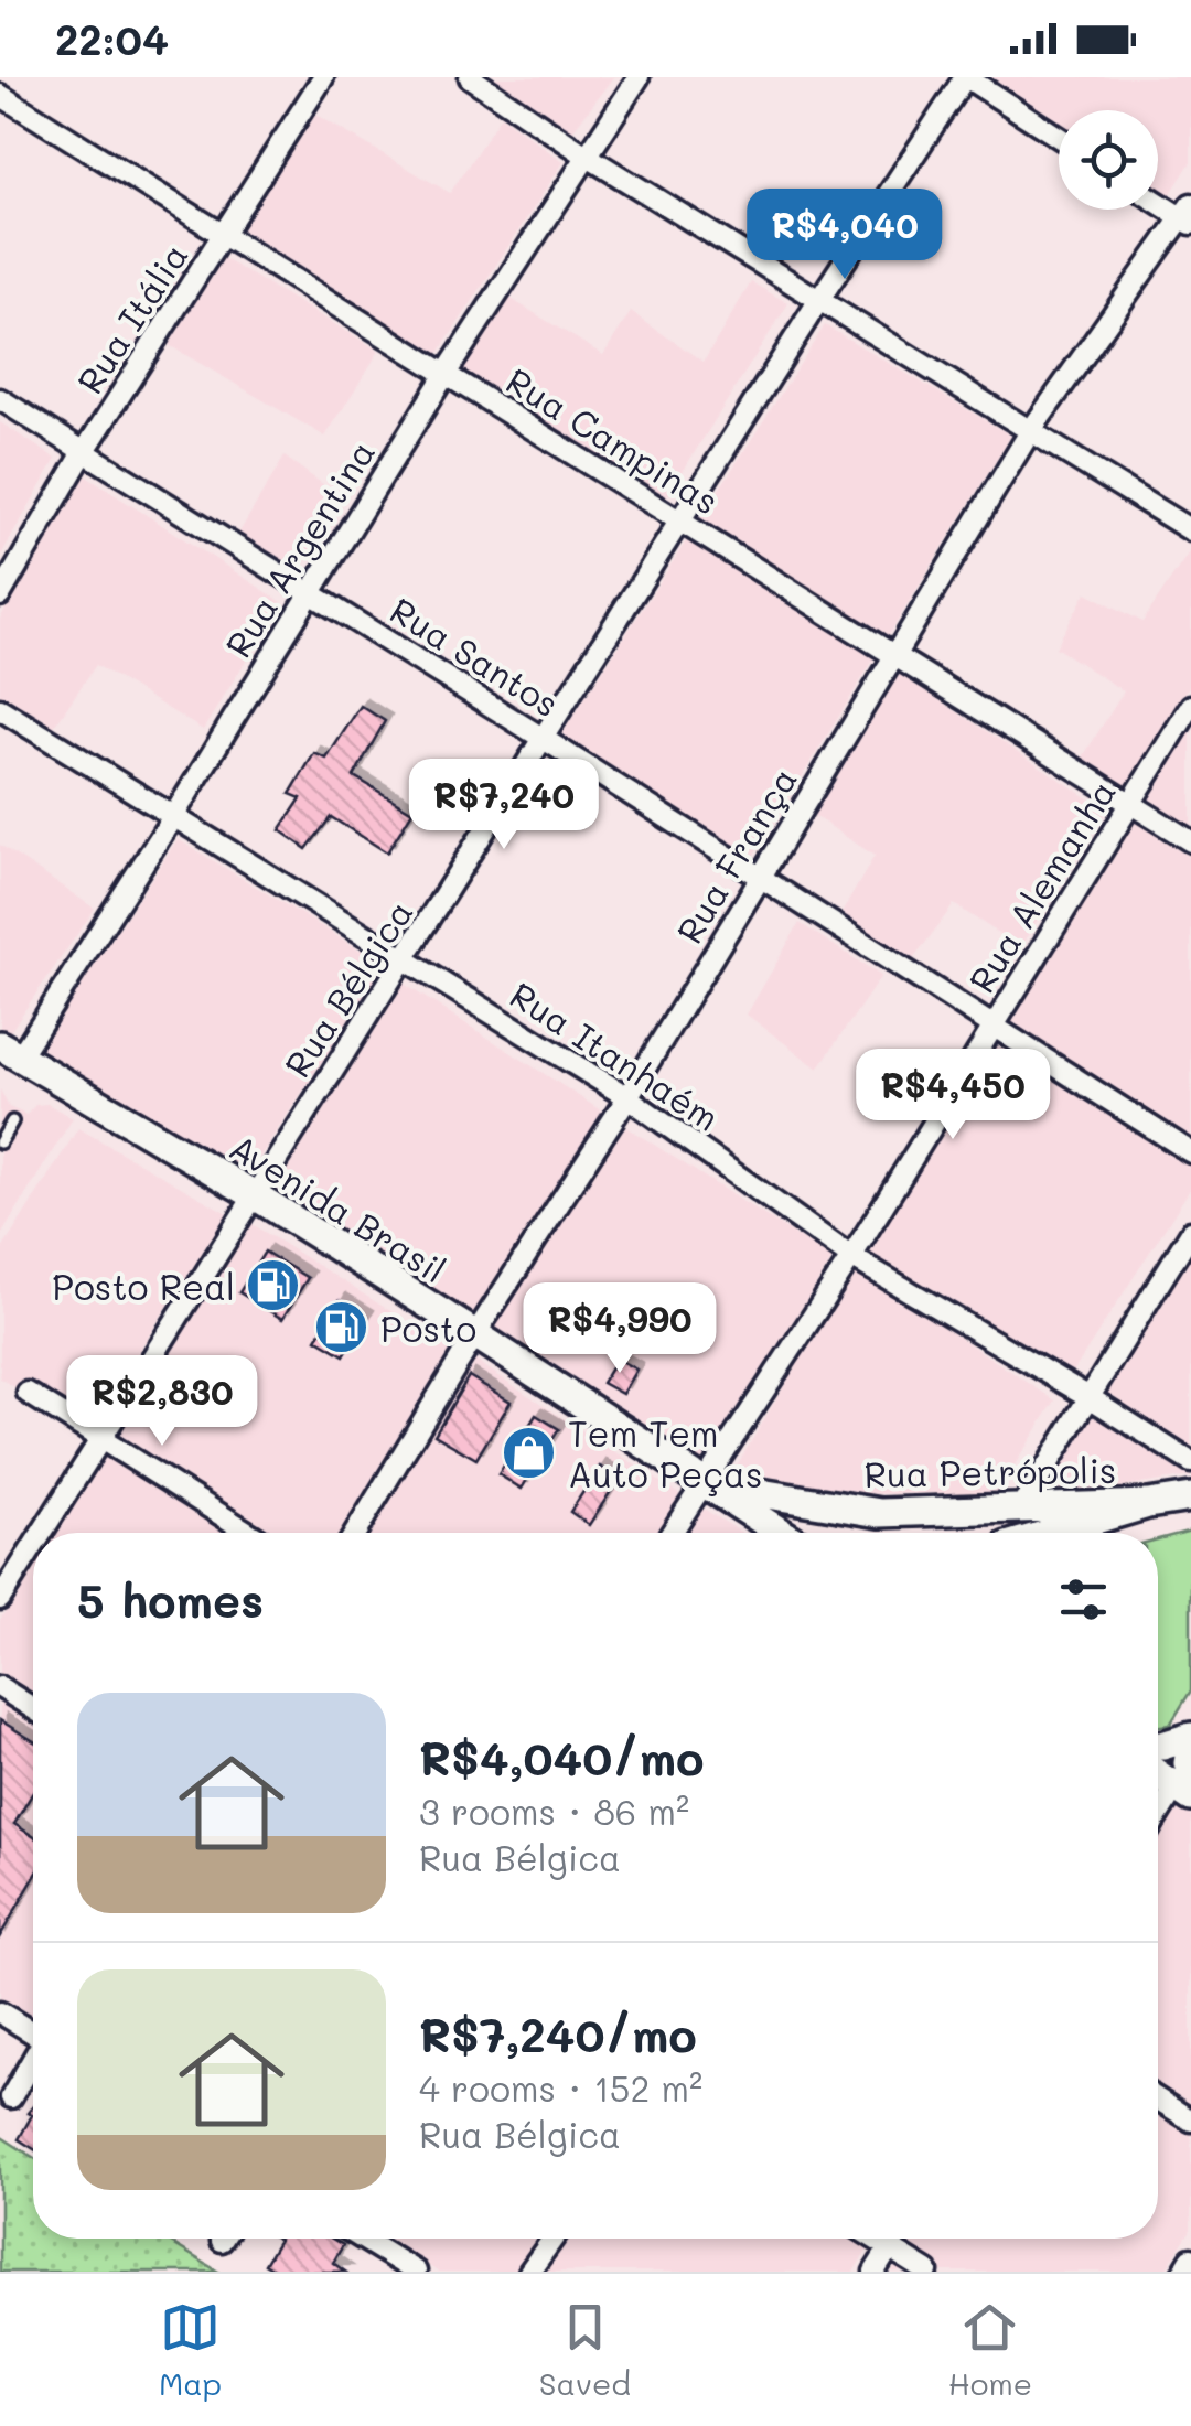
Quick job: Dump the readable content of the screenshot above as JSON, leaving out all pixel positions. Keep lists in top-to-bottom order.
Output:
{
  "streets": {
    "main road": ["Avenida Brasil", "Rua Petrópolis"],
    "street": [
      "Rua Itália",
      "Rua Campinas",
      "Rua Argentina",
      "Rua Santos",
      "Rua França",
      "Rua Alemanha",
      "Rua Bélgica",
      "Rua Itanhaém"
    ]
  },
  "crossings": [
    ["Rua Itália", "Rua Campinas"],
    ["Rua Itália", "Rua Santos"],
    ["Rua Campinas", "Rua Argentina"],
    ["Rua Campinas", "Rua França"],
    ["Rua Campinas", "Rua Alemanha"],
    ["Rua Campinas", "Rua Bélgica"],
    ["Rua Argentina", "Rua Santos"],
    ["Rua Argentina", "Rua Itanhaém"],
    ["Rua Argentina", "Avenida Brasil"],
    ["Rua Santos", "Rua França"],
    ["Rua Santos", "Rua Alemanha"],
    ["Rua Santos", "Rua Bélgica"],
    ["Rua França", "Rua Itanhaém"],
    ["Rua França", "Avenida Brasil"],
    ["Rua Alemanha", "Rua Itanhaém"],
    ["Rua Alemanha", "Avenida Brasil"],
    ["Rua Alemanha", "Rua Petrópolis"],
    ["Rua Bélgica", "Rua Itanhaém"],
    ["Rua Bélgica", "Avenida Brasil"],
    ["Avenida Brasil", "Rua Petrópolis"]
  ],
  "places": {
    "fuel station": ["Posto Real", "Posto"],
    "shop": ["Tem Tem Auto Peças"]
  },
  "page": {
    "status": "22:04",
    "price": [
      "R$4,040",
      "R$7,240",
      "R$4,450",
      "R$4,990",
      "R$2,830"
    ],
    "heading": "5 homes",
    "list": [
      {
        "name": "R$4,040/mo",
        "note": "3 rooms · 86 m² · Rua Bélgica"
      },
      {
        "name": "R$7,240/mo",
        "note": "4 rooms · 152 m² · Rua Bélgica"
      }
    ],
    "tabs": ["Map", "Saved", "Home"]
  }
}
